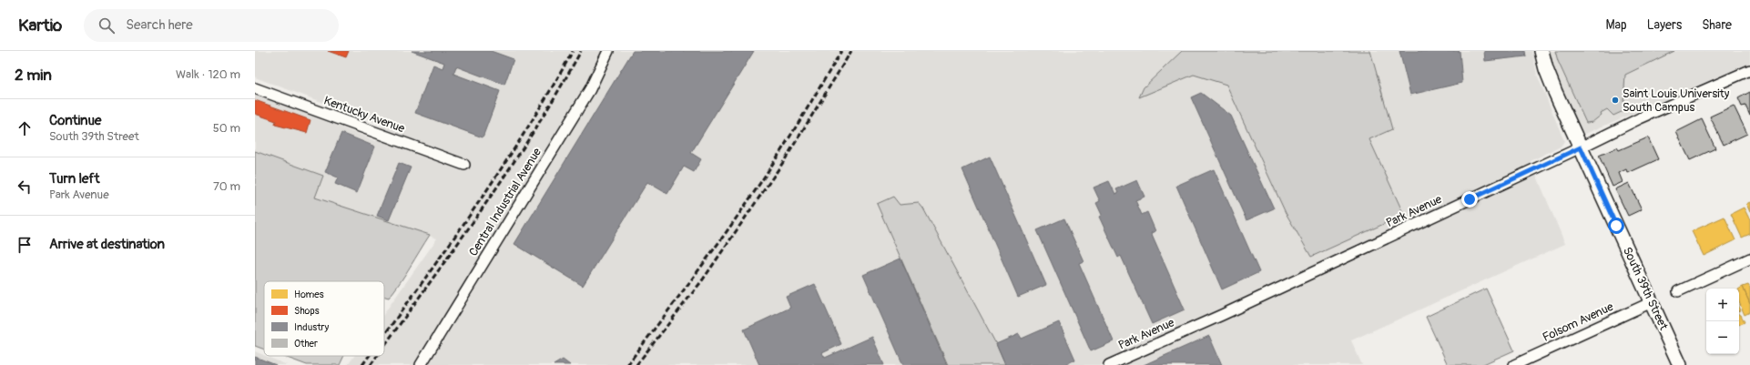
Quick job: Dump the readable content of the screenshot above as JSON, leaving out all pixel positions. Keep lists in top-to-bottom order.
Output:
{
  "streets": {
    "street": [
      "Kentucky Avenue",
      "Central Industrial Avenue",
      "Park Avenue",
      "South 39th Street",
      "Folsom Avenue"
    ]
  },
  "crossings": [
    ["Park Avenue", "South 39th Street"],
    ["South 39th Street", "Folsom Avenue"]
  ],
  "places": ["Saint Louis University South Campus"],
  "legend": [
    "Homes",
    "Shops",
    "Industry",
    "Other"
  ],
  "page": {
    "header": "Kartio",
    "search": "Search here",
    "nav": ["Map", "Layers", "Share"],
    "heading": ["2 min", "Walk · 120 m"],
    "list": [
      ["Continue", "South 39th Street", "50 m"],
      ["Turn left", "Park Avenue", "70 m"],
      "Arrive at destination"
    ],
    "map_buttons": ["+", "−"]
  }
}
